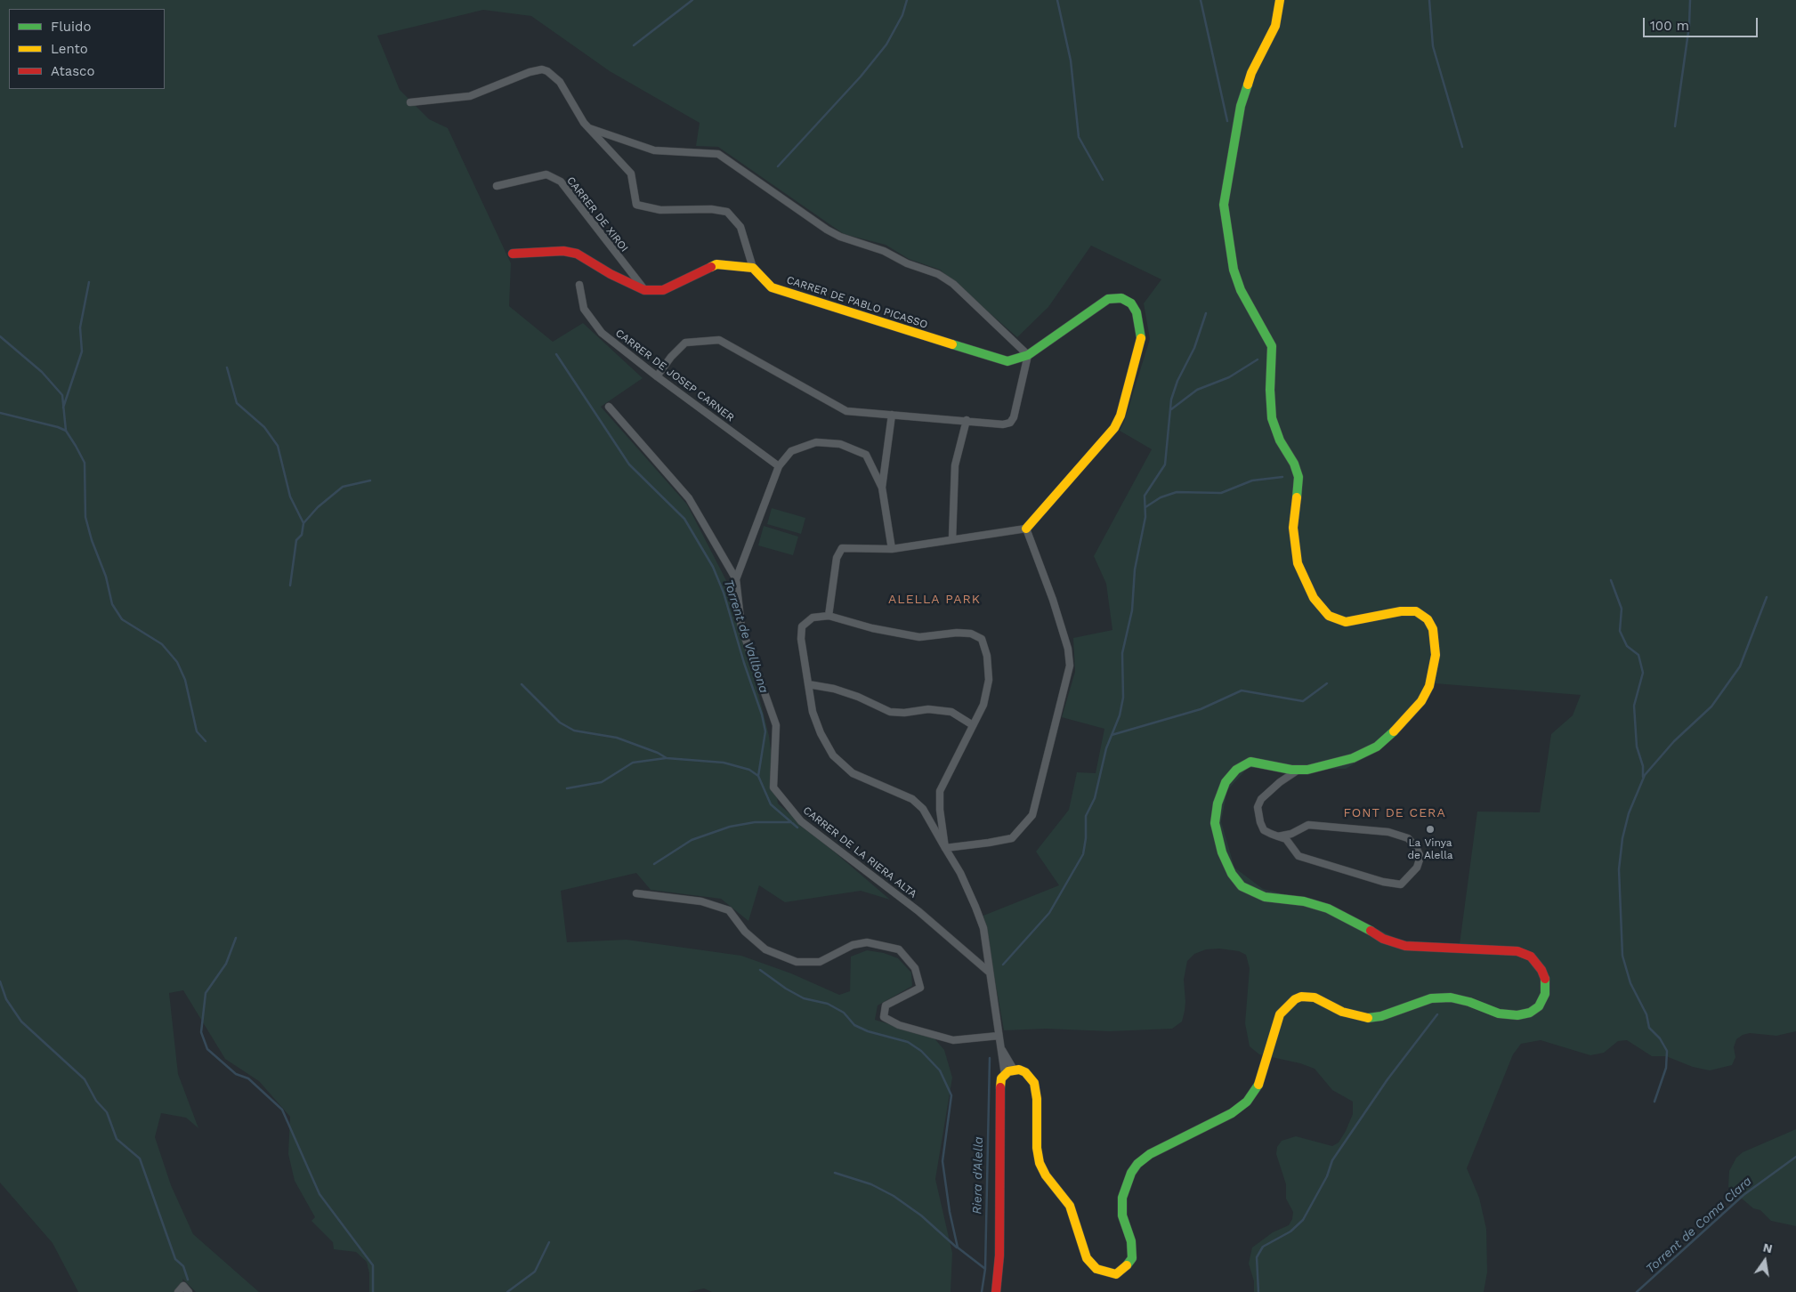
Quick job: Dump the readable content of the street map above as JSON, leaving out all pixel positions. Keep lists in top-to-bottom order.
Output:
{
  "streets": {
    "main road": ["CARRER DE PABLO PICASSO"],
    "street": ["CARRER DE XIROI", "CARRER DE JOSEP CARNER", "CARRER DE LA RIERA ALTA"]
  },
  "crossings": [
    ["CARRER DE JOSEP CARNER", "CARRER DE LA RIERA ALTA"]
  ],
  "districts": ["ALELLA PARK", "FONT DE CERA"],
  "water": ["Torrent de Vallbona", "Riera d'Alella", "Torrent de Coma Clara"],
  "places": ["La Vinya de Alella"],
  "legend": ["Fluido", "Lento", "Atasco"],
  "scale_bar": "100 m",
  "north": "top"
}
